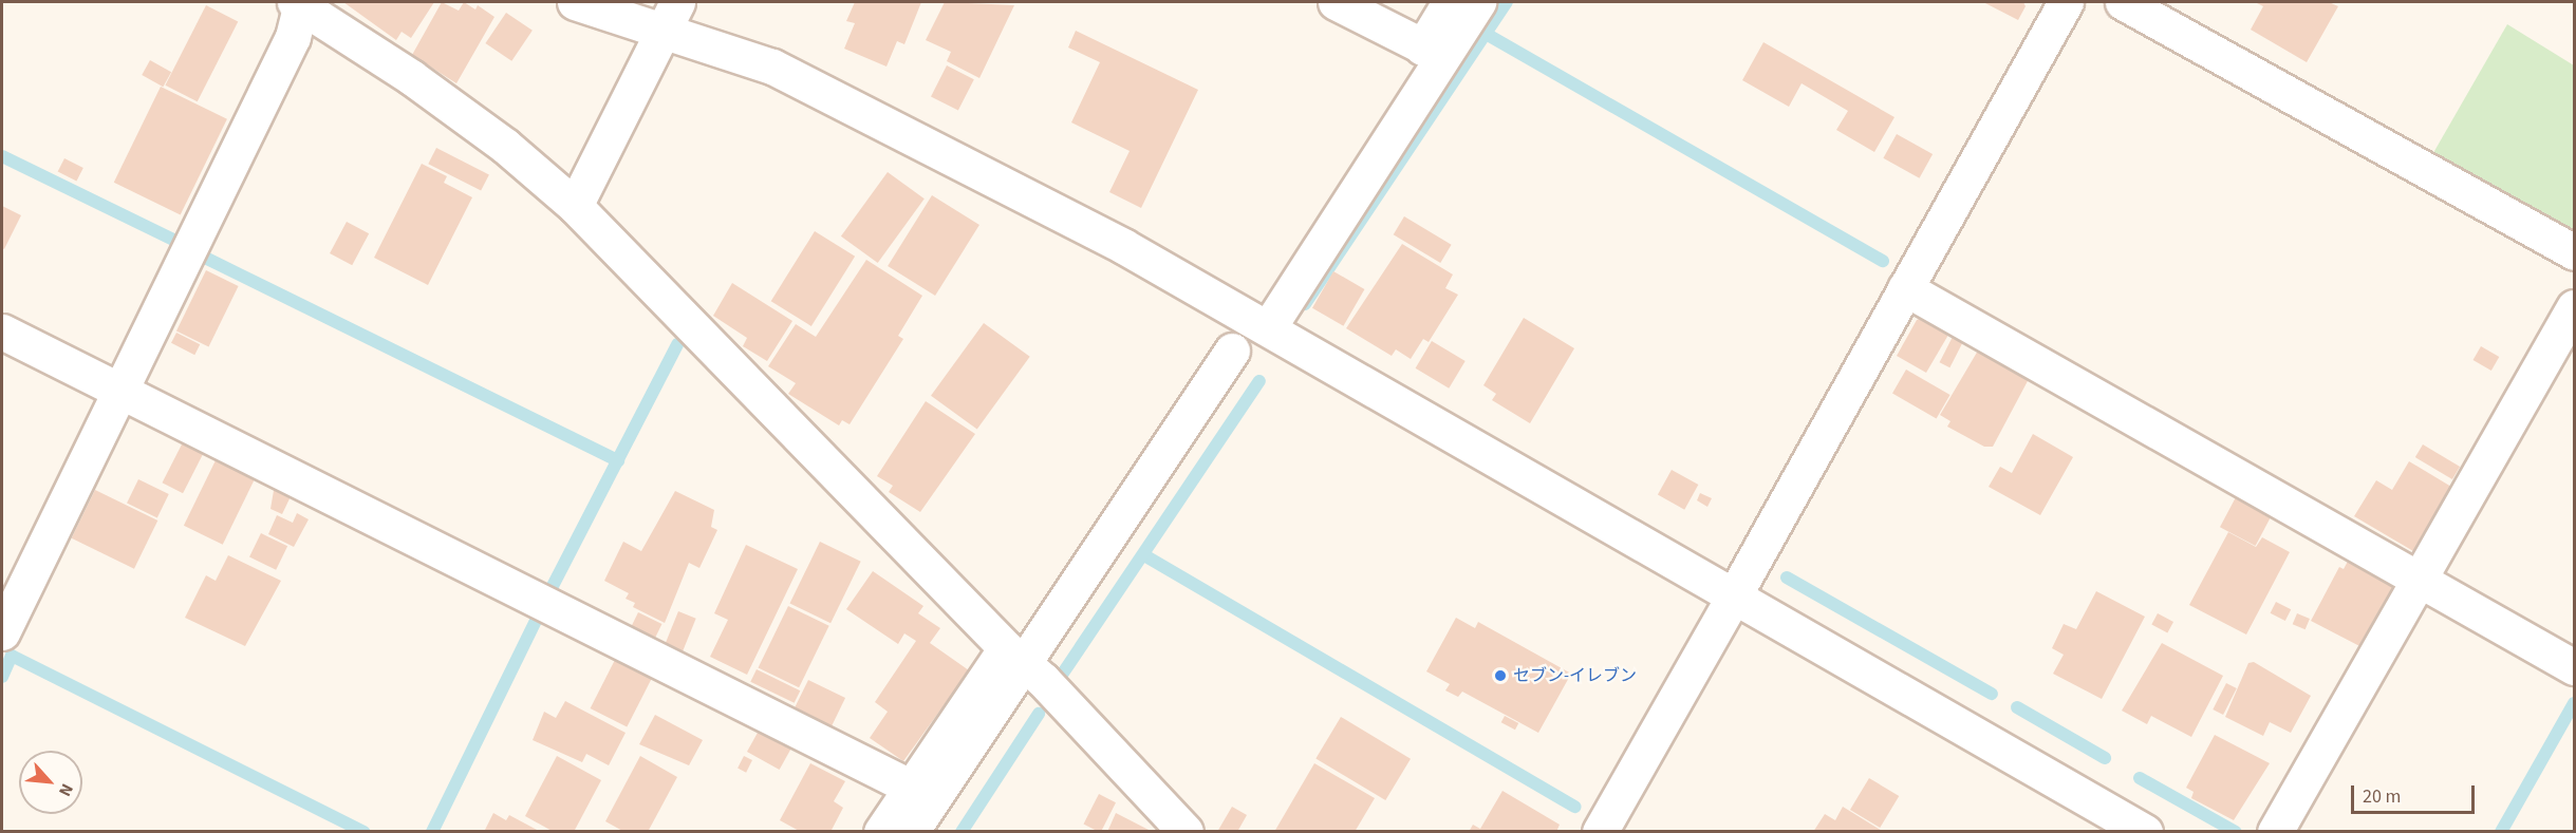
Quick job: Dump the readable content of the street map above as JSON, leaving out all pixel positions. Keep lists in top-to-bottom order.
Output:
{
  "places": ["セブン-イレブン"],
  "scale_bar": "20 m",
  "north": "bottom right"
}
